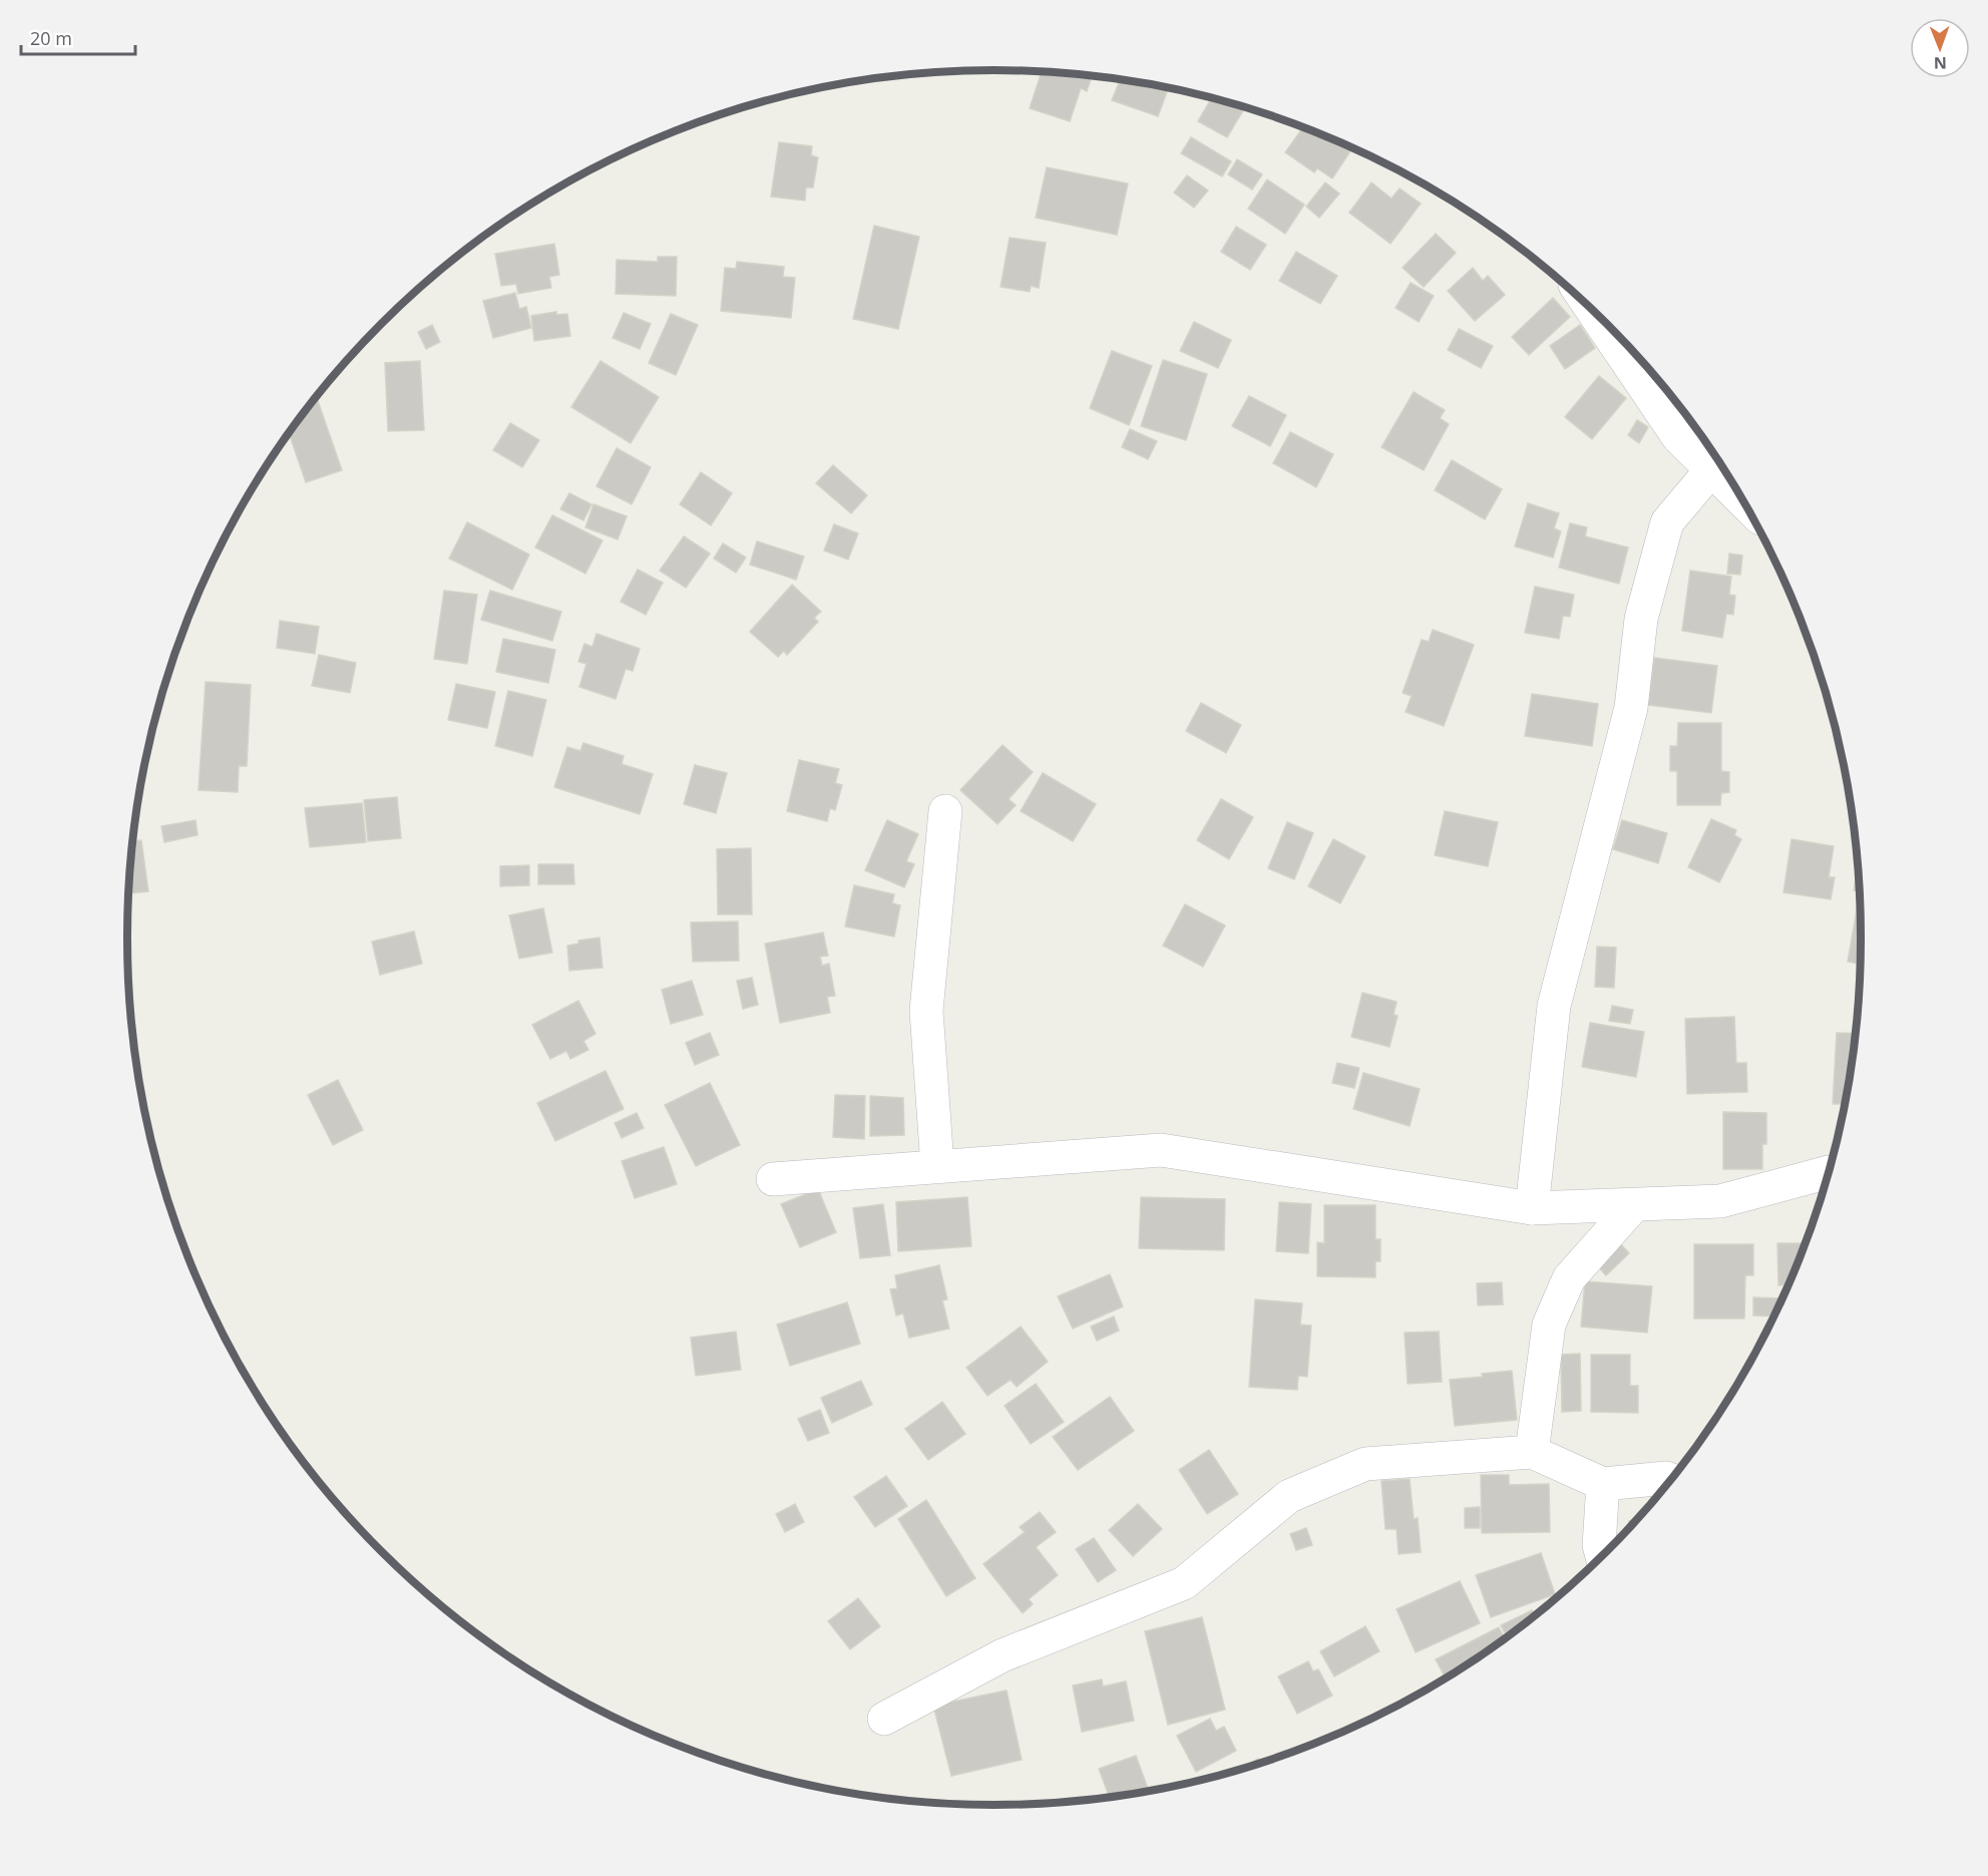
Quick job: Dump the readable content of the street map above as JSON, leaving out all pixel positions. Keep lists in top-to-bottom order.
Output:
{
  "scale_bar": "20 m",
  "north": "bottom"
}
